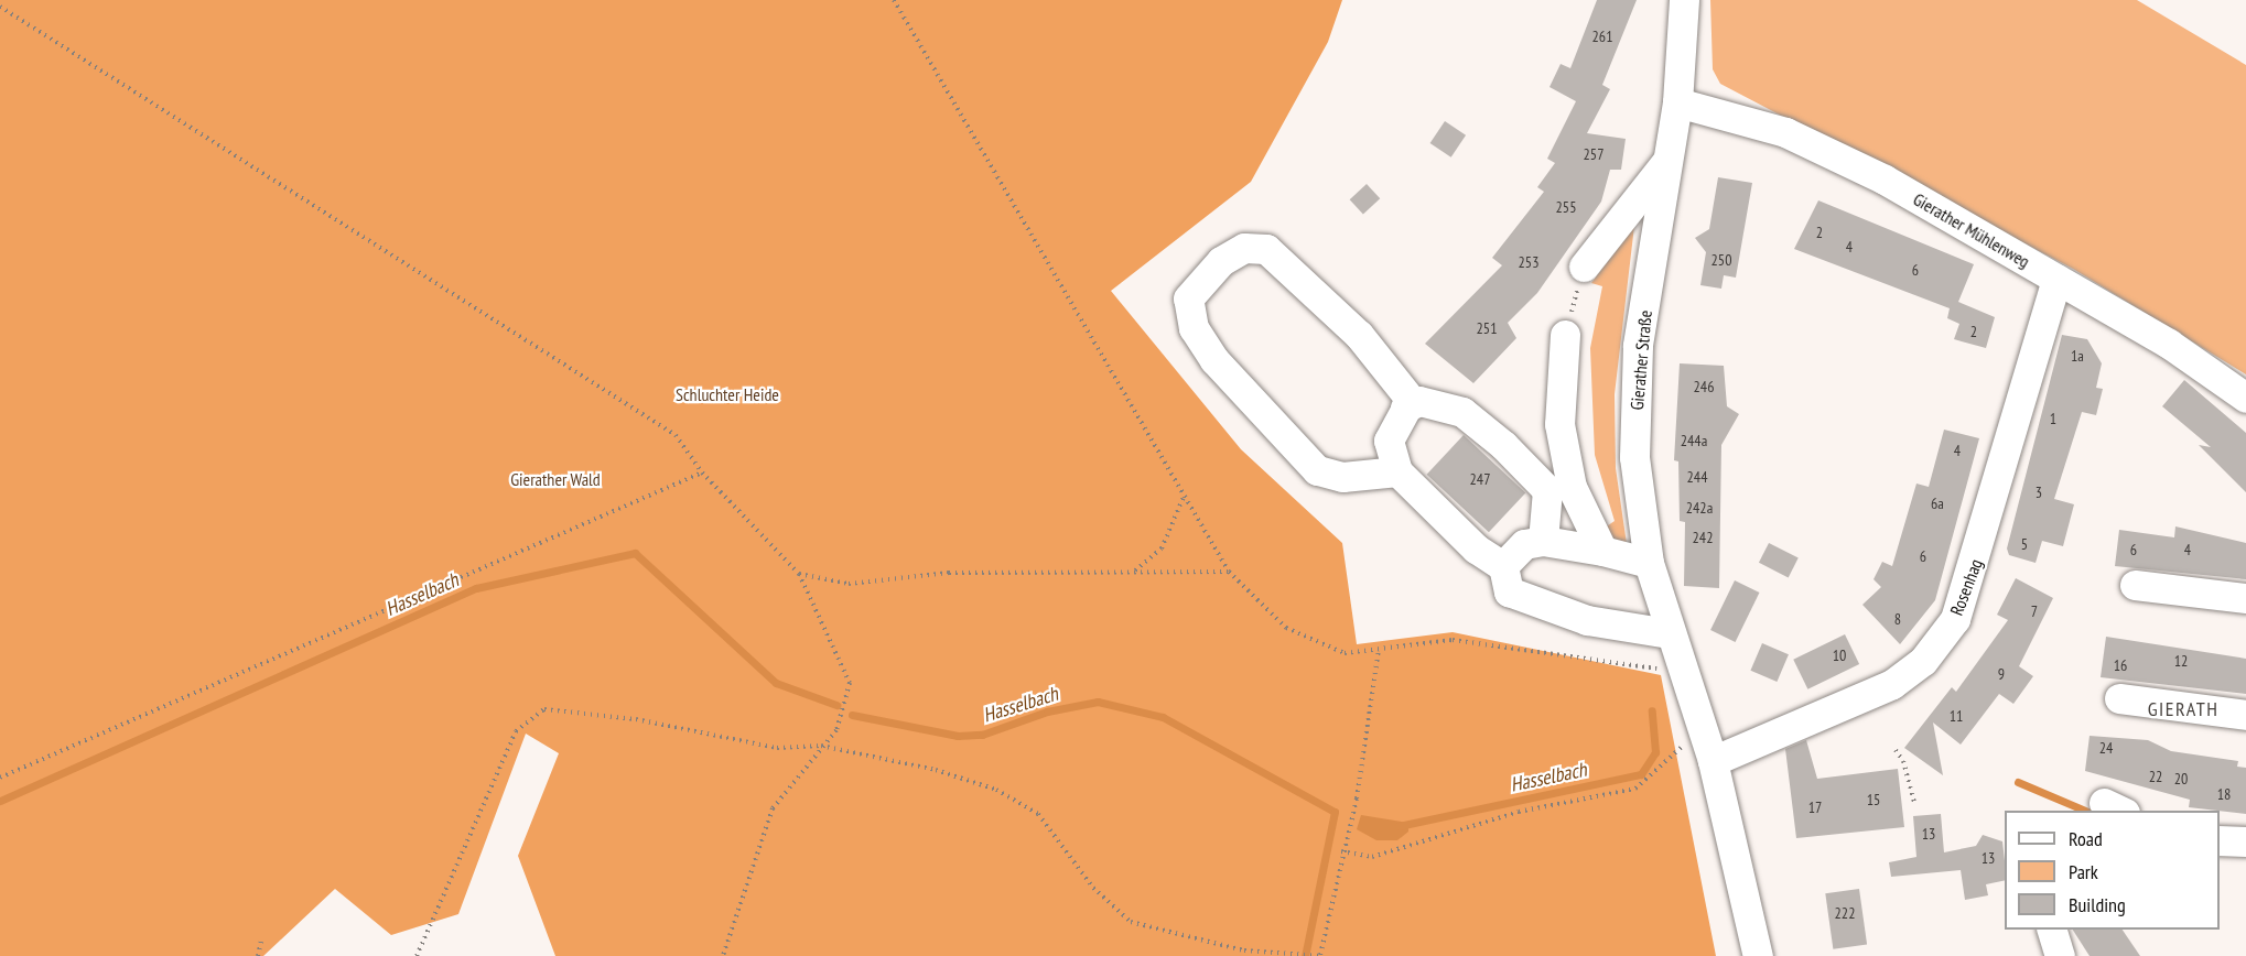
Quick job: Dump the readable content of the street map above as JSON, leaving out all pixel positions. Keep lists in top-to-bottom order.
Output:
{
  "streets": {
    "street": ["Gierather Mühlenweg", "Gierather Straße", "Rosenhag"]
  },
  "crossings": [
    ["Gierather Mühlenweg", "Gierather Straße"],
    ["Gierather Mühlenweg", "Rosenhag"],
    ["Gierather Straße", "Rosenhag"]
  ],
  "districts": ["GIERATH"],
  "water": ["Hasselbach"],
  "parks": ["Schluchter Heide", "Gierather Wald"],
  "house_numbers": [
    "261",
    "257",
    "255",
    "2",
    "4",
    "250",
    "253",
    "6",
    "251",
    "2",
    "1a",
    "246",
    "1",
    "244a",
    "4",
    "244",
    "247",
    "3",
    "6a",
    "242a",
    "242",
    "5",
    "6",
    "4",
    "6",
    "7",
    "8",
    "10",
    "12",
    "16",
    "9",
    "11",
    "24",
    "22",
    "20",
    "18",
    "15",
    "17",
    "13",
    "13",
    "222"
  ],
  "legend": ["Road", "Park", "Building"]
}
